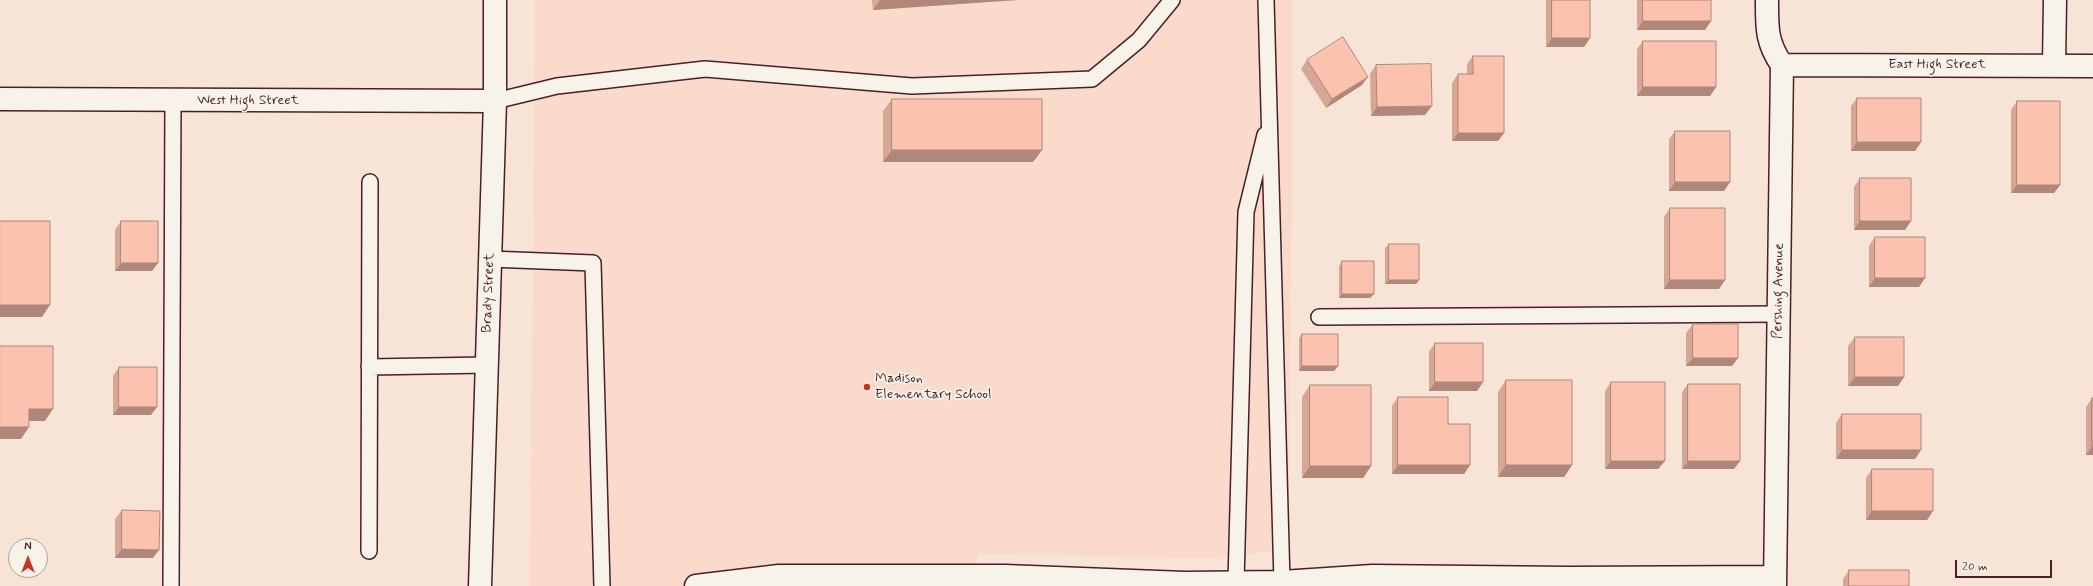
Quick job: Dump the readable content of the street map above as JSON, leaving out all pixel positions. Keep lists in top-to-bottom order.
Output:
{
  "streets": {
    "main road": [
      "East High Street",
      "West High Street",
      "Pershing Avenue",
      "Brady Street"
    ]
  },
  "crossings": [
    ["East High Street", "Pershing Avenue"],
    ["West High Street", "Brady Street"]
  ],
  "places": ["Madison Elementary School"],
  "scale_bar": "20 m",
  "north": "top"
}
